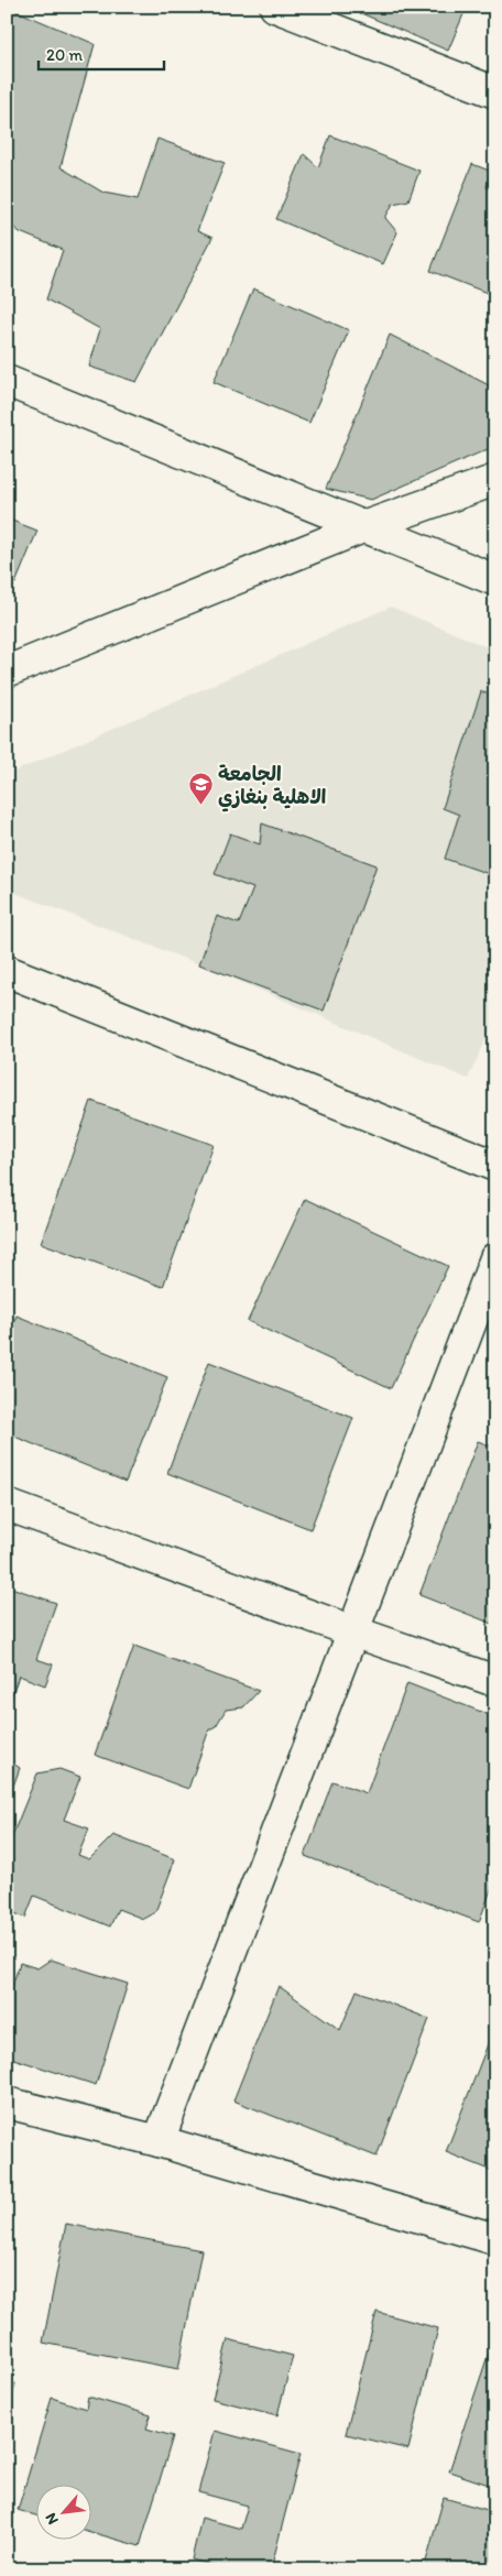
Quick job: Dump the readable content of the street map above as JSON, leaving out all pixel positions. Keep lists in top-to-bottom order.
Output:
{
  "places": {
    "school or university": ["الجامعة الاهلية بنغازي"]
  },
  "scale_bar": "20 m",
  "north": "bottom left"
}
